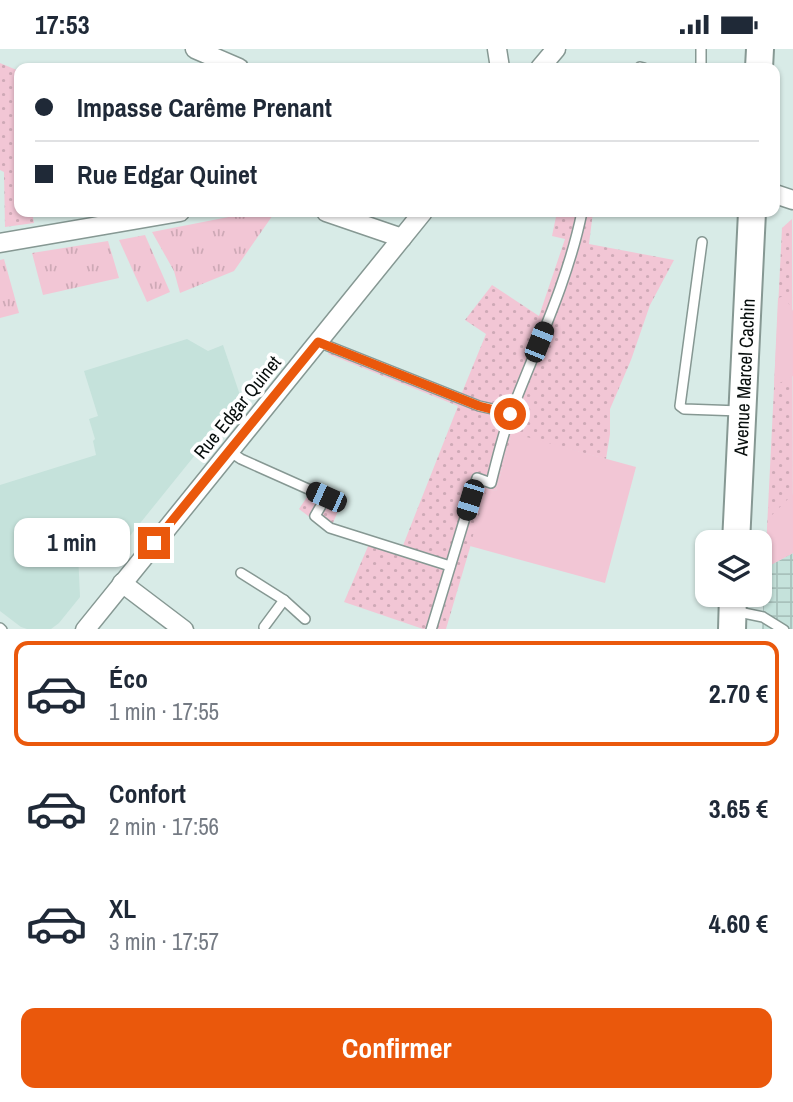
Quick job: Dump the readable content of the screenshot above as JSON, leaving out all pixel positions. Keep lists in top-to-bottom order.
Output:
{
  "streets": {
    "street": ["Avenue Marcel Cachin", "Rue Edgar Quinet"]
  },
  "page": {
    "status": "17:53",
    "banner": ["Impasse Carême Prenant", "Rue Edgar Quinet"],
    "bubble": "1 min",
    "list": [
      {
        "name": "Éco",
        "note": "1 min · 17:55",
        "value": "2.70 €"
      },
      {
        "name": "Confort",
        "note": "2 min · 17:56",
        "value": "3.65 €"
      },
      {
        "name": "XL",
        "note": "3 min · 17:57",
        "value": "4.60 €"
      }
    ],
    "buttons": "Confirmer"
  }
}
